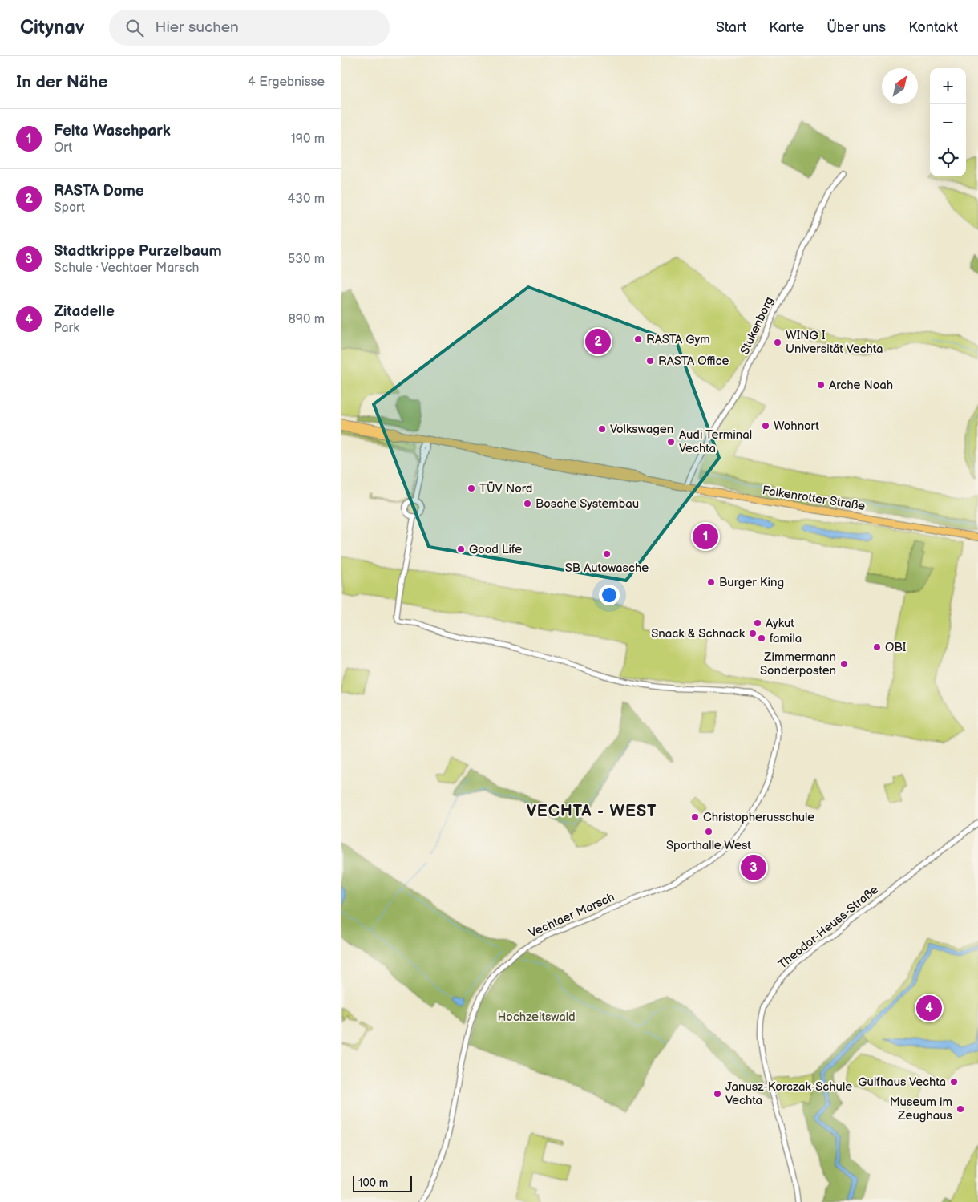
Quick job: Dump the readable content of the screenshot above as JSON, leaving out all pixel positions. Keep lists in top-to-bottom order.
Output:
{
  "streets": {
    "main road": ["Falkenrotter Straße"],
    "street": ["Stukenborg", "Vechtaer Marsch", "Theodor-Heuss-Straße"]
  },
  "crossings": [
    ["Stukenborg", "Falkenrotter Straße"]
  ],
  "districts": ["VECHTA - WEST"],
  "parks": ["Hochzeitswald"],
  "places": [
    "RASTA Gym",
    "WING I Universität Vechta",
    "RASTA Office",
    "Arche Noah",
    "Wohnort",
    "Volkswagen",
    "Audi Terminal Vechta",
    "TÜV Nord",
    "Bosche Systembau",
    "Good Life",
    "SB Autowasche",
    "Burger King",
    "Aykut",
    "Snack & Schnack",
    "famila",
    "OBI",
    "Zimmermann Sonderposten",
    "Christopherusschule",
    "Sporthalle West",
    "Gulfhaus Vechta",
    "Janusz-Korczak-Schule Vechta",
    "Museum im Zeughaus"
  ],
  "scale_bar": "100 m",
  "north": "top right",
  "page": {
    "header": "Citynav",
    "search": "Hier suchen",
    "nav": [
      "Start",
      "Karte",
      "Über uns",
      "Kontakt"
    ],
    "heading": ["In der Nähe", "4 Ergebnisse"],
    "map_buttons": ["+", "−"],
    "list": [
      {
        "mark": "1",
        "name": "Felta Waschpark",
        "note": "Ort",
        "value": "190 m"
      },
      {
        "mark": "2",
        "name": "RASTA Dome",
        "note": "Sport",
        "value": "430 m"
      },
      {
        "mark": "3",
        "name": "Stadtkrippe Purzelbaum",
        "note": "Schule · Vechtaer Marsch",
        "value": "530 m"
      },
      {
        "mark": "4",
        "name": "Zitadelle",
        "note": "Park",
        "value": "890 m"
      }
    ],
    "pins": [
      "2",
      "1",
      "3",
      "4"
    ],
    "scale": "100 m"
  }
}
